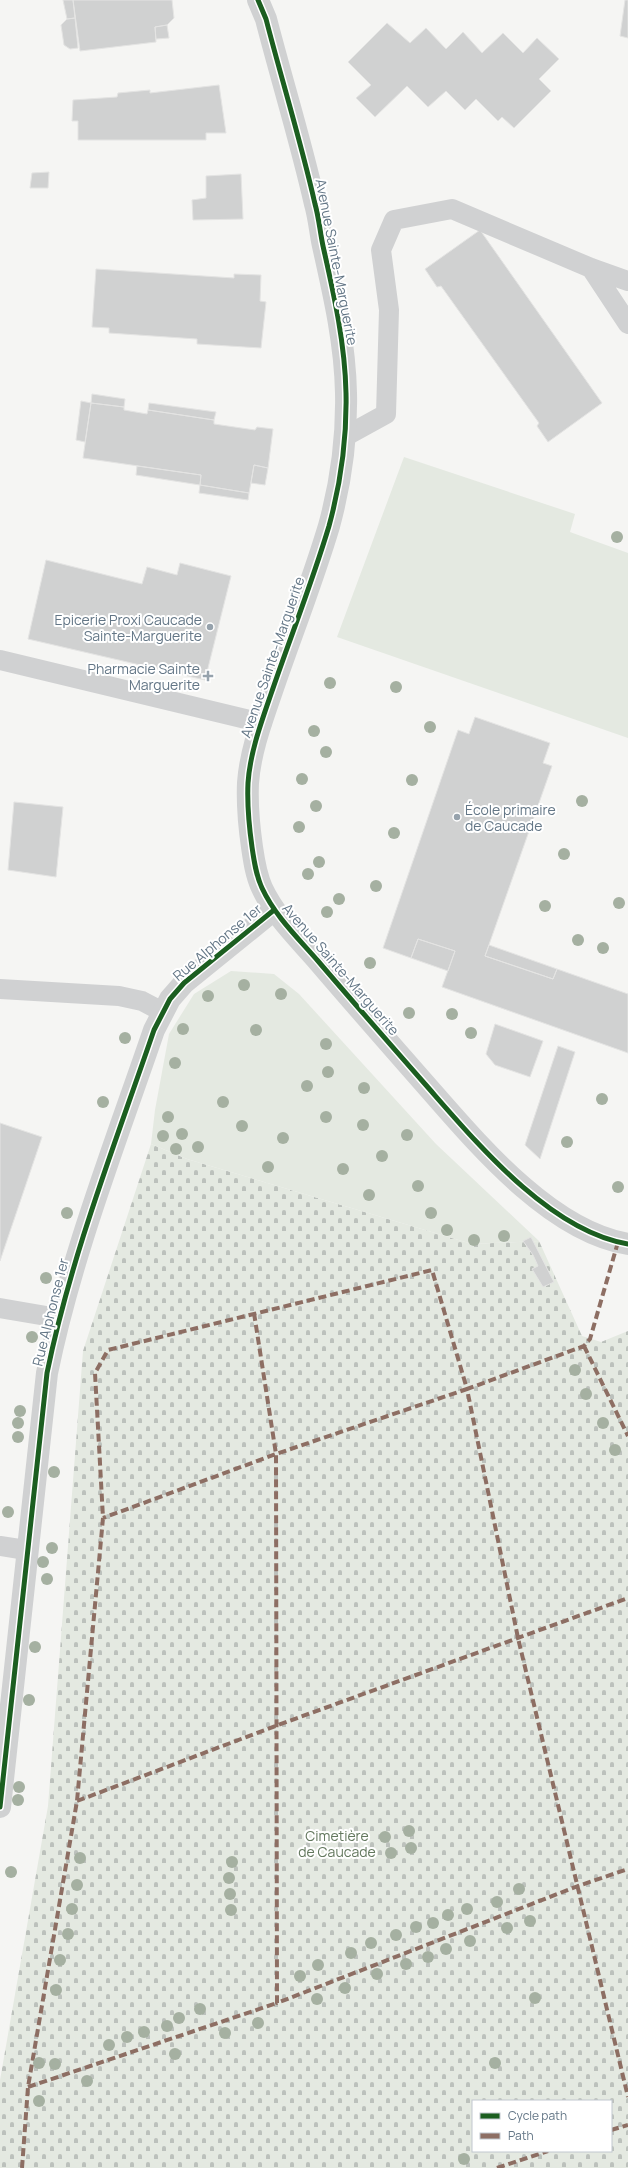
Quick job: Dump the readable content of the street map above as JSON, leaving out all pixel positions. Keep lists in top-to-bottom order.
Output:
{
  "streets": {
    "street": ["Avenue Sainte-Marguerite", "Rue Alphonse 1er"]
  },
  "crossings": [
    ["Avenue Sainte-Marguerite", "Rue Alphonse 1er"]
  ],
  "parks": ["Cimetière de Caucade"],
  "places": {
    "other": ["Epicerie Proxi Caucade Sainte-Marguerite", "École primaire de Caucade"],
    "health": ["Pharmacie Sainte Marguerite"]
  },
  "legend": ["Cycle path", "Path"]
}
